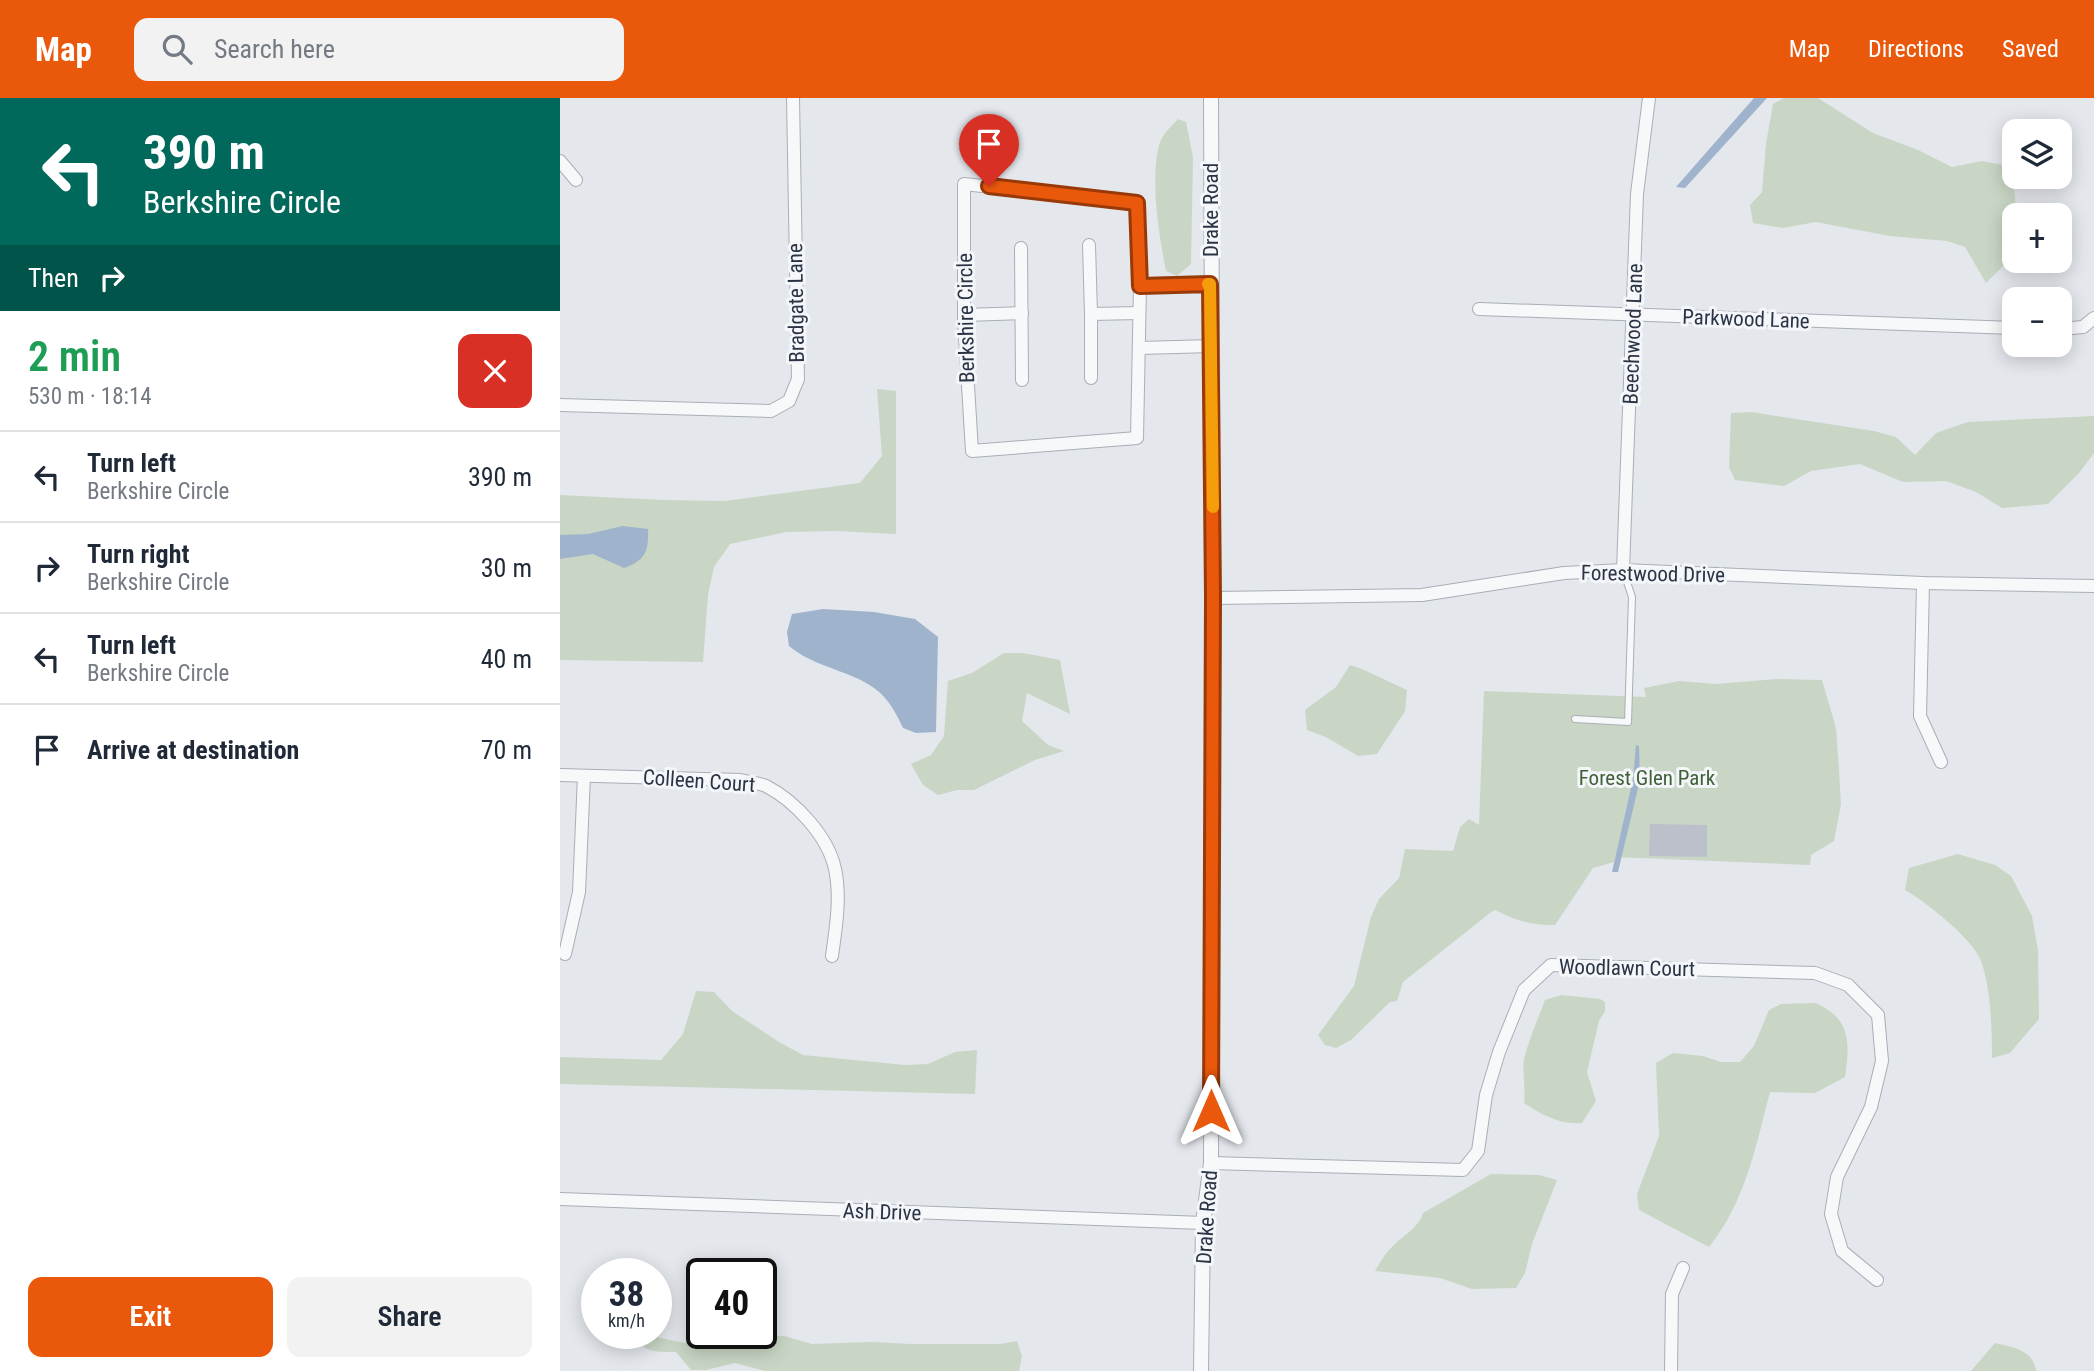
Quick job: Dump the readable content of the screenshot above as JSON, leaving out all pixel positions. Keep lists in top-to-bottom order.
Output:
{
  "streets": {
    "street": [
      "Drake Road",
      "Bradgate Lane",
      "Berkshire Circle",
      "Parkwood Lane",
      "Beechwood Lane",
      "Forestwood Drive",
      "Colleen Court",
      "Woodlawn Court",
      "Ash Drive"
    ]
  },
  "crossings": [
    ["Drake Road", "Forestwood Drive"],
    ["Drake Road", "Woodlawn Court"],
    ["Drake Road", "Ash Drive"],
    ["Parkwood Lane", "Beechwood Lane"],
    ["Beechwood Lane", "Forestwood Drive"]
  ],
  "parks": ["Forest Glen Park"],
  "page": {
    "header": "Map",
    "search": "Search here",
    "nav": ["Map", "Directions", "Saved"],
    "turn": ["390 m", "Berkshire Circle"],
    "map_buttons": ["+", "−"],
    "then": "Then",
    "heading": ["2 min", "530 m · 18:14"],
    "list": [
      {
        "name": "Turn left",
        "note": "Berkshire Circle",
        "value": "390 m"
      },
      {
        "name": "Turn right",
        "note": "Berkshire Circle",
        "value": "30 m"
      },
      {
        "name": "Turn left",
        "note": "Berkshire Circle",
        "value": "40 m"
      },
      {
        "name": "Arrive at destination",
        "value": "70 m"
      }
    ],
    "speed": "38 km/h",
    "limit": "40",
    "buttons": ["Exit", "Share"]
  }
}
